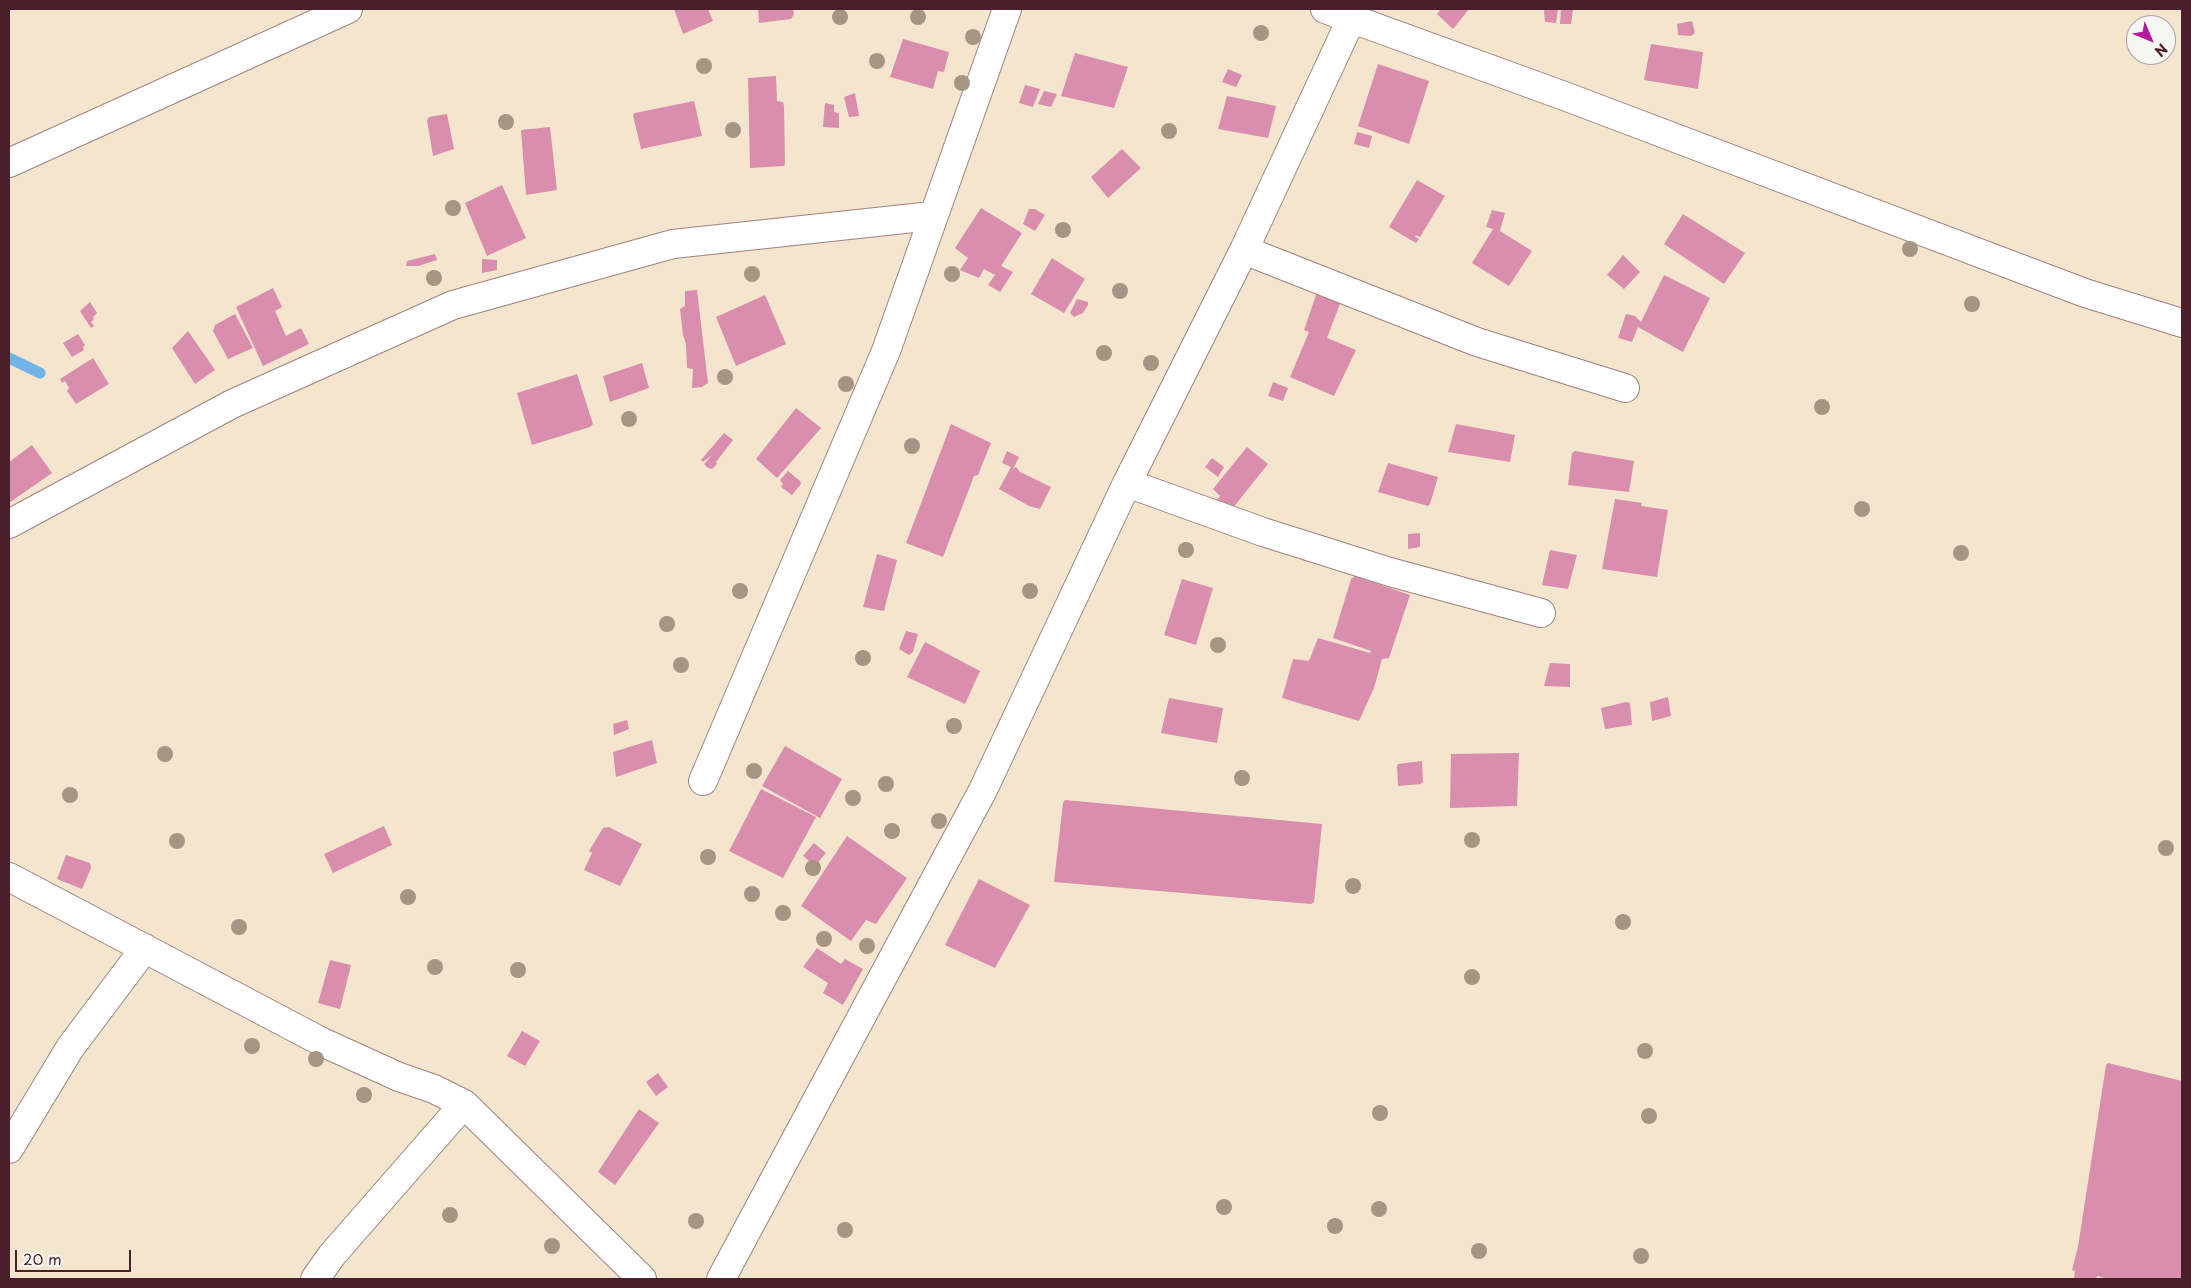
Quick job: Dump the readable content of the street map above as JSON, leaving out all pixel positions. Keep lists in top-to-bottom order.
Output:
{
  "scale_bar": "20 m",
  "north": "bottom right"
}
